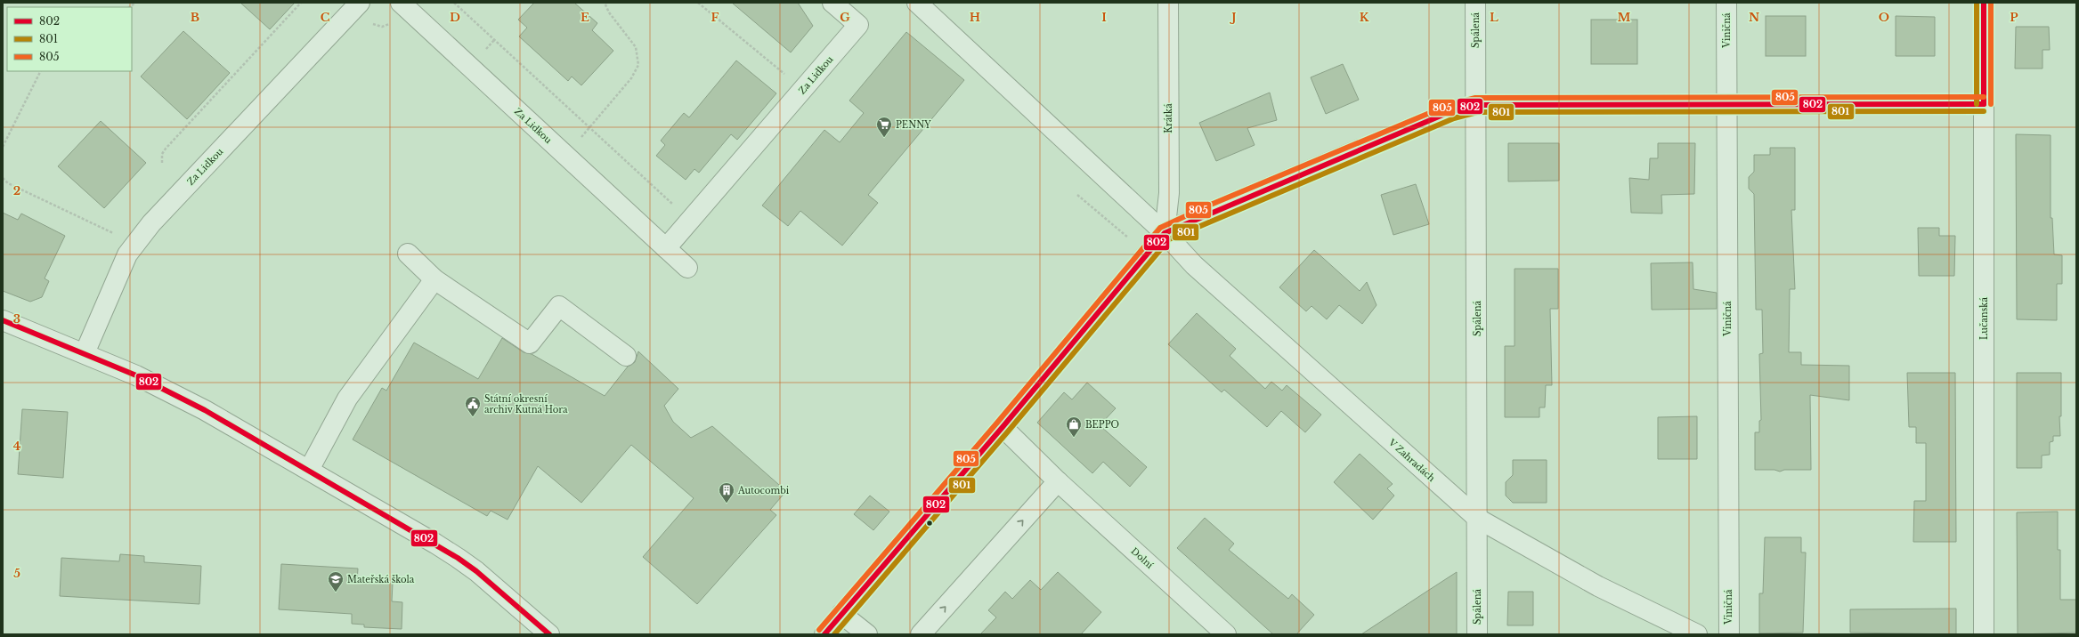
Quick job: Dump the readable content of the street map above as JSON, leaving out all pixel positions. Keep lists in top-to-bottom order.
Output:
{
  "streets": {
    "street": [
      "Spálená",
      "Viničná",
      "Za Lidkou",
      "Krátká",
      "Lučanská",
      "V Zahradách",
      "Dolní"
    ]
  },
  "crossings": [
    ["Spálená", "V Zahradách"],
    ["Krátká", "V Zahradách"]
  ],
  "places": {
    "supermarket": ["PENNY"],
    "public building": ["Státní okresní archiv Kutná Hora"],
    "shop": ["BEPPO"],
    "building": ["Autocombi"],
    "school or university": ["Mateřská škola"]
  },
  "lines": ["transit line 802", "transit line 801", "transit line 805"],
  "legend": ["802", "801", "805"],
  "grid": {
    "columns": [
      "B",
      "C",
      "D",
      "E",
      "F",
      "G",
      "H",
      "I",
      "J",
      "K",
      "L",
      "M",
      "N",
      "O",
      "P"
    ],
    "rows": [
      "2",
      "3",
      "4",
      "5"
    ]
  }
}
